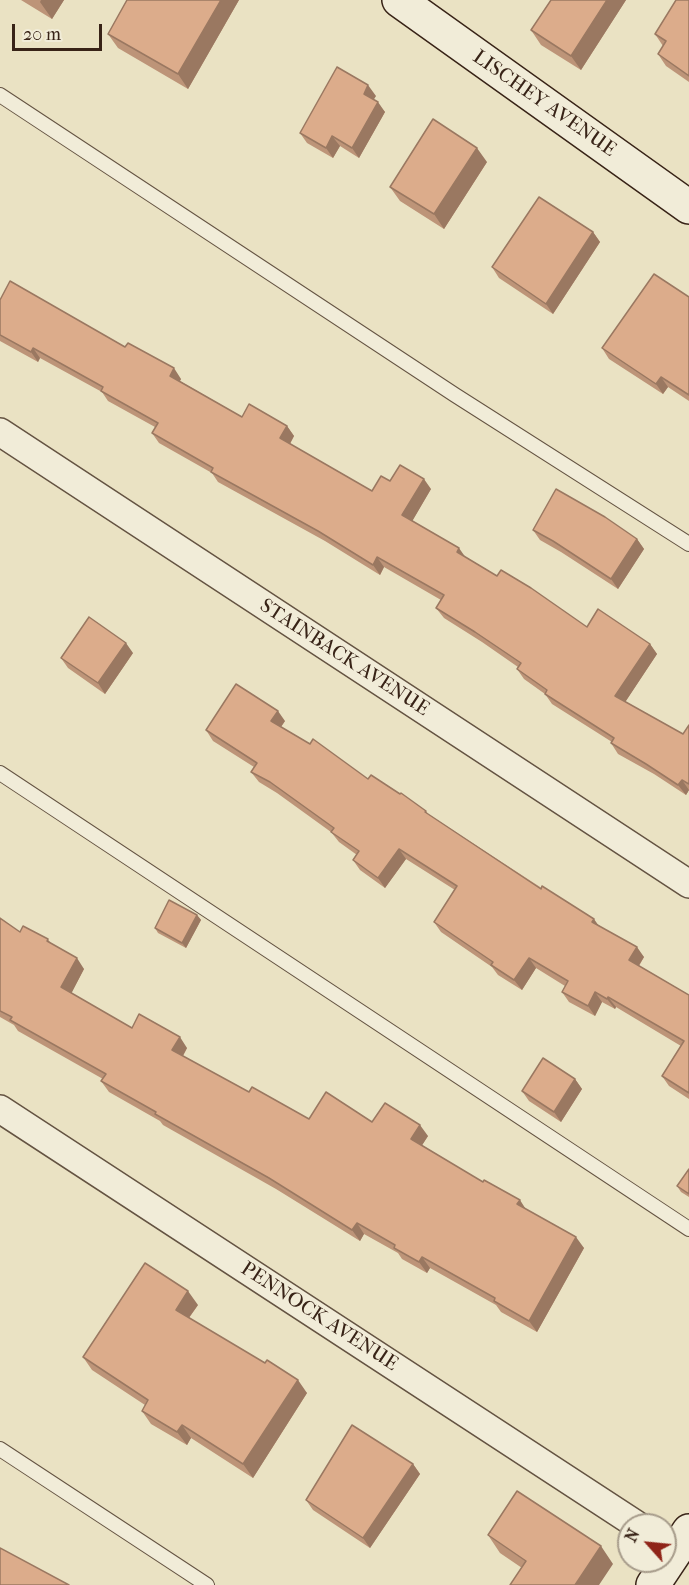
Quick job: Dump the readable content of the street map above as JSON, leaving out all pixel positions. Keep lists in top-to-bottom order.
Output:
{
  "streets": {
    "street": ["LISCHEY AVENUE", "STAINBACK AVENUE", "PENNOCK AVENUE"]
  },
  "scale_bar": "20 m",
  "north": "top left"
}
